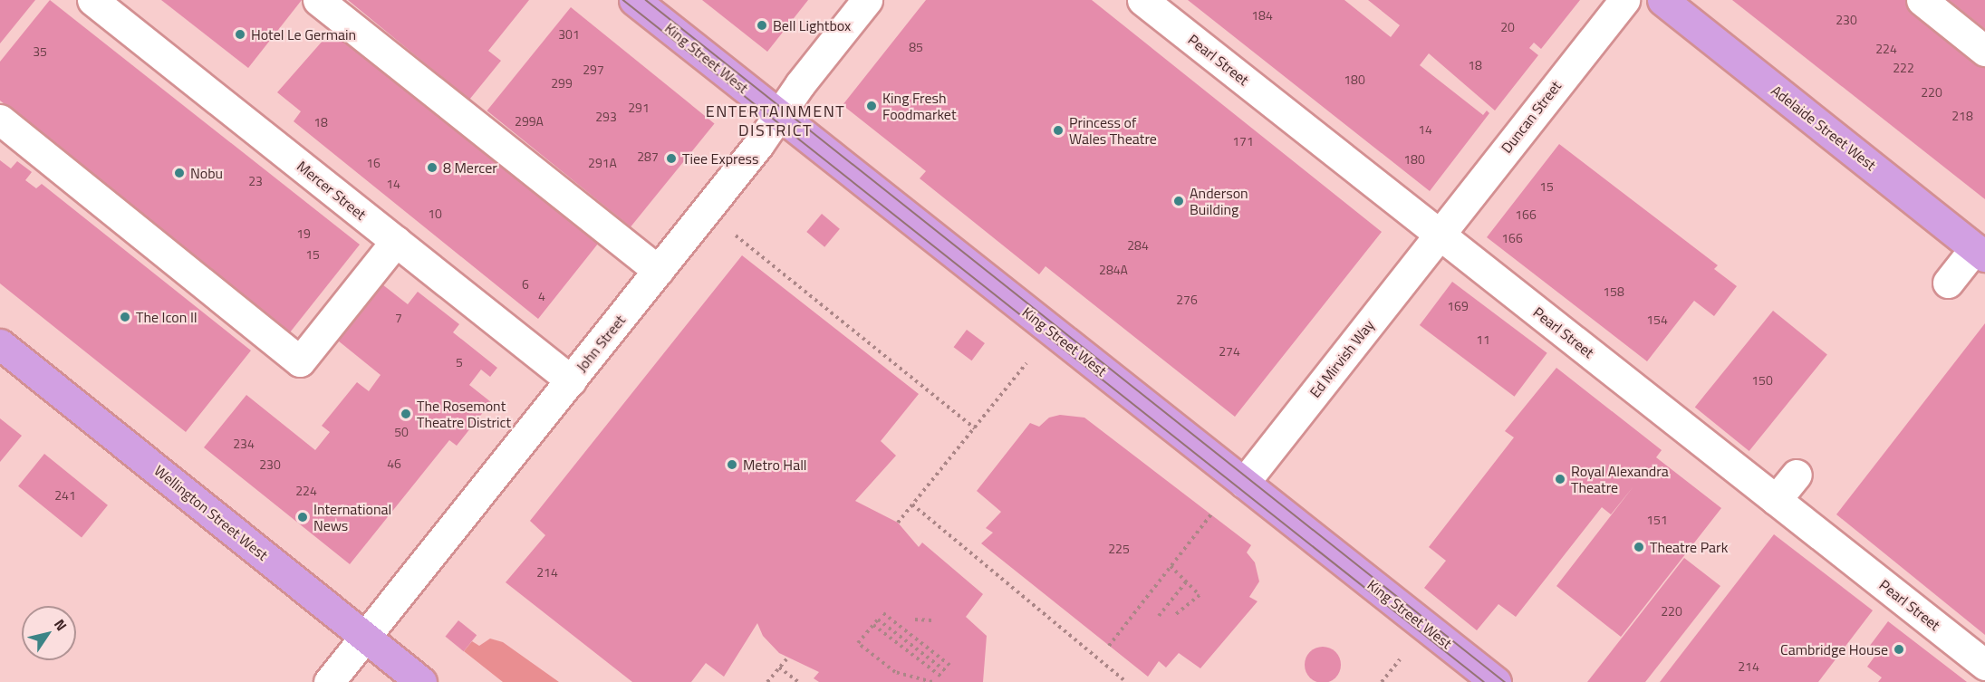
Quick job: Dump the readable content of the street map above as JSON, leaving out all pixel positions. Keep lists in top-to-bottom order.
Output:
{
  "streets": {
    "main road": ["King Street West", "Adelaide Street West", "Wellington Street West"],
    "street": [
      "Pearl Street",
      "Duncan Street",
      "Mercer Street",
      "John Street",
      "Ed Mirvish Way"
    ]
  },
  "crossings": [
    ["King Street West", "John Street"],
    ["King Street West", "Ed Mirvish Way"],
    ["Pearl Street", "Duncan Street"],
    ["Pearl Street", "Ed Mirvish Way"],
    ["Duncan Street", "Ed Mirvish Way"],
    ["Mercer Street", "John Street"],
    ["John Street", "Wellington Street West"]
  ],
  "districts": ["ENTERTAINMENT DISTRICT"],
  "places": [
    "Bell Lightbox",
    "Hotel Le Germain",
    "King Fresh Foodmarket",
    "Princess of Wales Theatre",
    "Tiee Express",
    "8 Mercer",
    "Nobu",
    "Anderson Building",
    "The Icon II",
    "The Rosemont Theatre District",
    "Metro Hall",
    "Royal Alexandra Theatre",
    "International News",
    "Theatre Park",
    "Cambridge House"
  ],
  "house_numbers": [
    "184",
    "230",
    "20",
    "301",
    "85",
    "224",
    "35",
    "18",
    "222",
    "297",
    "180",
    "299",
    "220",
    "291",
    "218",
    "293",
    "299A",
    "18",
    "14",
    "171",
    "287",
    "180",
    "16",
    "291A",
    "23",
    "14",
    "15",
    "10",
    "166",
    "19",
    "166",
    "284",
    "15",
    "284A",
    "6",
    "158",
    "4",
    "276",
    "169",
    "7",
    "154",
    "11",
    "274",
    "5",
    "150",
    "50",
    "234",
    "46",
    "230",
    "224",
    "241",
    "151",
    "225",
    "214",
    "220",
    "214"
  ],
  "north": "top right"
}
